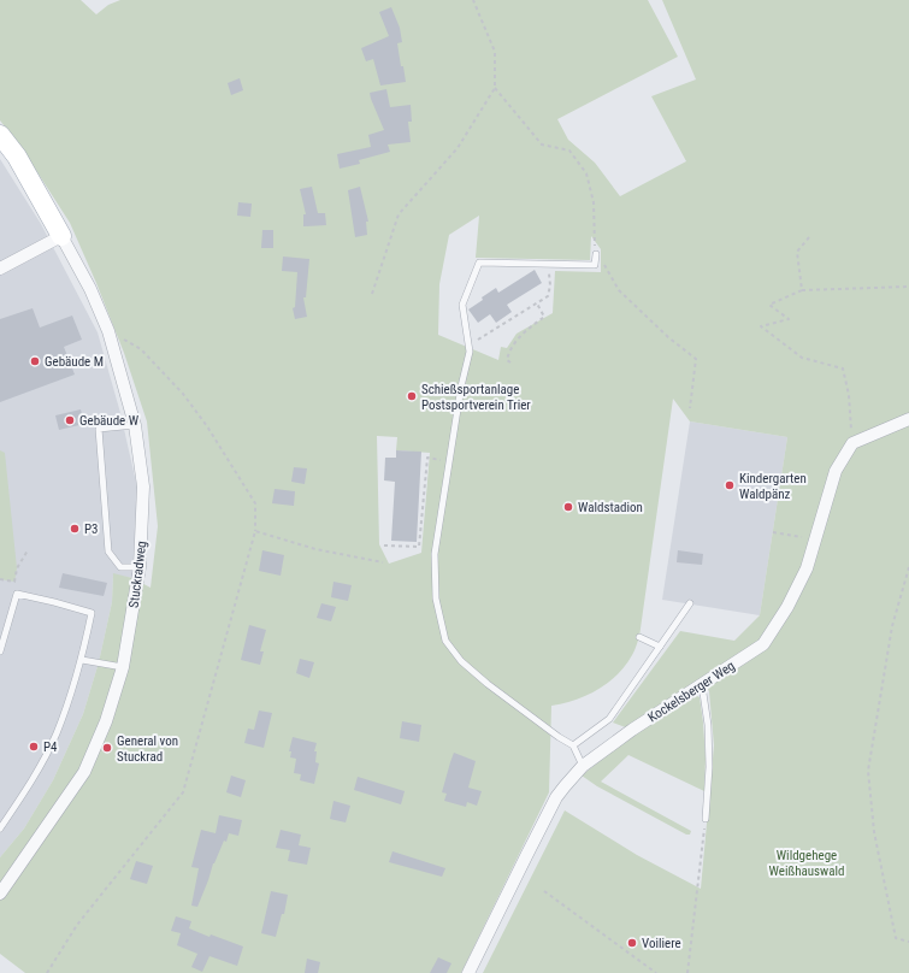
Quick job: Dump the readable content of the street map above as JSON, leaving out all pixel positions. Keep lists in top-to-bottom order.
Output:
{
  "streets": {
    "street": ["Stuckradweg", "Kockelsberger Weg"]
  },
  "parks": ["Wildgehege Weißhauswald"],
  "places": [
    "Gebäude M",
    "Schießsportanlage Postsportverein Trier",
    "Gebäude W",
    "Kindergarten Waldpänz",
    "Waldstadion",
    "P3",
    "P4",
    "General von Stuckrad",
    "Voiliere"
  ]
}
